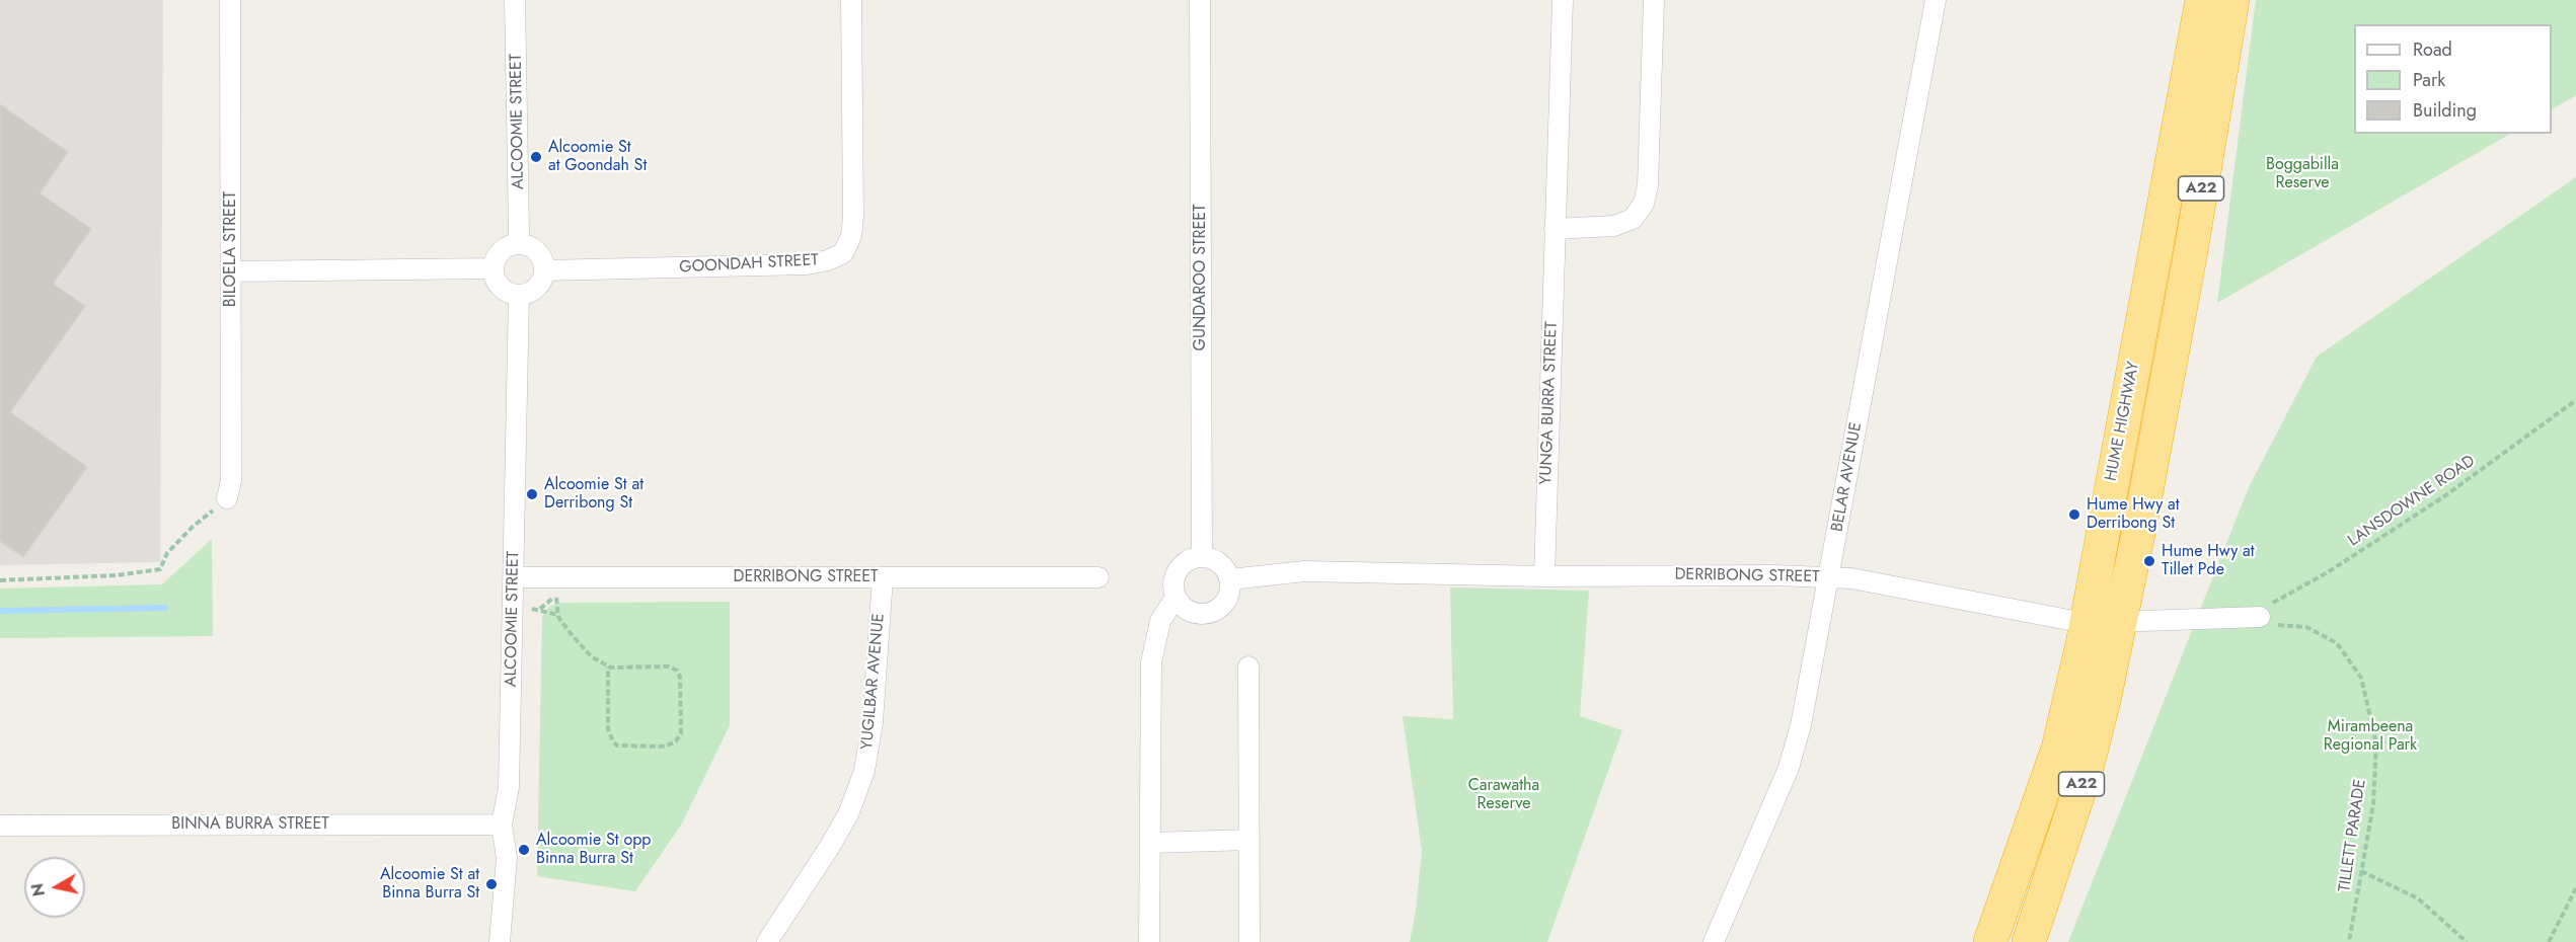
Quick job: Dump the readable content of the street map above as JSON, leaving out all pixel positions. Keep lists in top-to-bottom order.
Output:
{
  "streets": {
    "highway": ["A22", "HUME HIGHWAY"],
    "street": [
      "ALCOOMIE STREET",
      "BILOELA STREET",
      "GOONDAH STREET",
      "GUNDAROO STREET",
      "YUNGA BURRA STREET",
      "BELAR AVENUE",
      "DERRIBONG STREET",
      "YUGILBAR AVENUE",
      "BINNA BURRA STREET"
    ],
    "path": ["LANSDOWNE ROAD", "TILLETT PARADE"]
  },
  "crossings": [
    ["ALCOOMIE STREET", "GOONDAH STREET"],
    ["ALCOOMIE STREET", "DERRIBONG STREET"],
    ["ALCOOMIE STREET", "BINNA BURRA STREET"],
    ["GUNDAROO STREET", "DERRIBONG STREET"],
    ["YUNGA BURRA STREET", "DERRIBONG STREET"],
    ["HUME HIGHWAY", "DERRIBONG STREET"],
    ["BELAR AVENUE", "DERRIBONG STREET"],
    ["LANSDOWNE ROAD", "DERRIBONG STREET"],
    ["LANSDOWNE ROAD", "TILLETT PARADE"],
    ["DERRIBONG STREET", "YUGILBAR AVENUE"],
    ["DERRIBONG STREET", "TILLETT PARADE"]
  ],
  "parks": ["Boggabilla Reserve", "Mirambeena Regional Park", "Carawatha Reserve"],
  "places": [
    "Alcoomie St at Goondah St",
    "Alcoomie St at Derribong St",
    "Hume Hwy at Derribong St",
    "Hume Hwy at Tillet Pde",
    "Alcoomie St opp Binna Burra St",
    "Alcoomie St at Binna Burra St"
  ],
  "legend": ["Road", "Park", "Building"],
  "north": "left"
}
